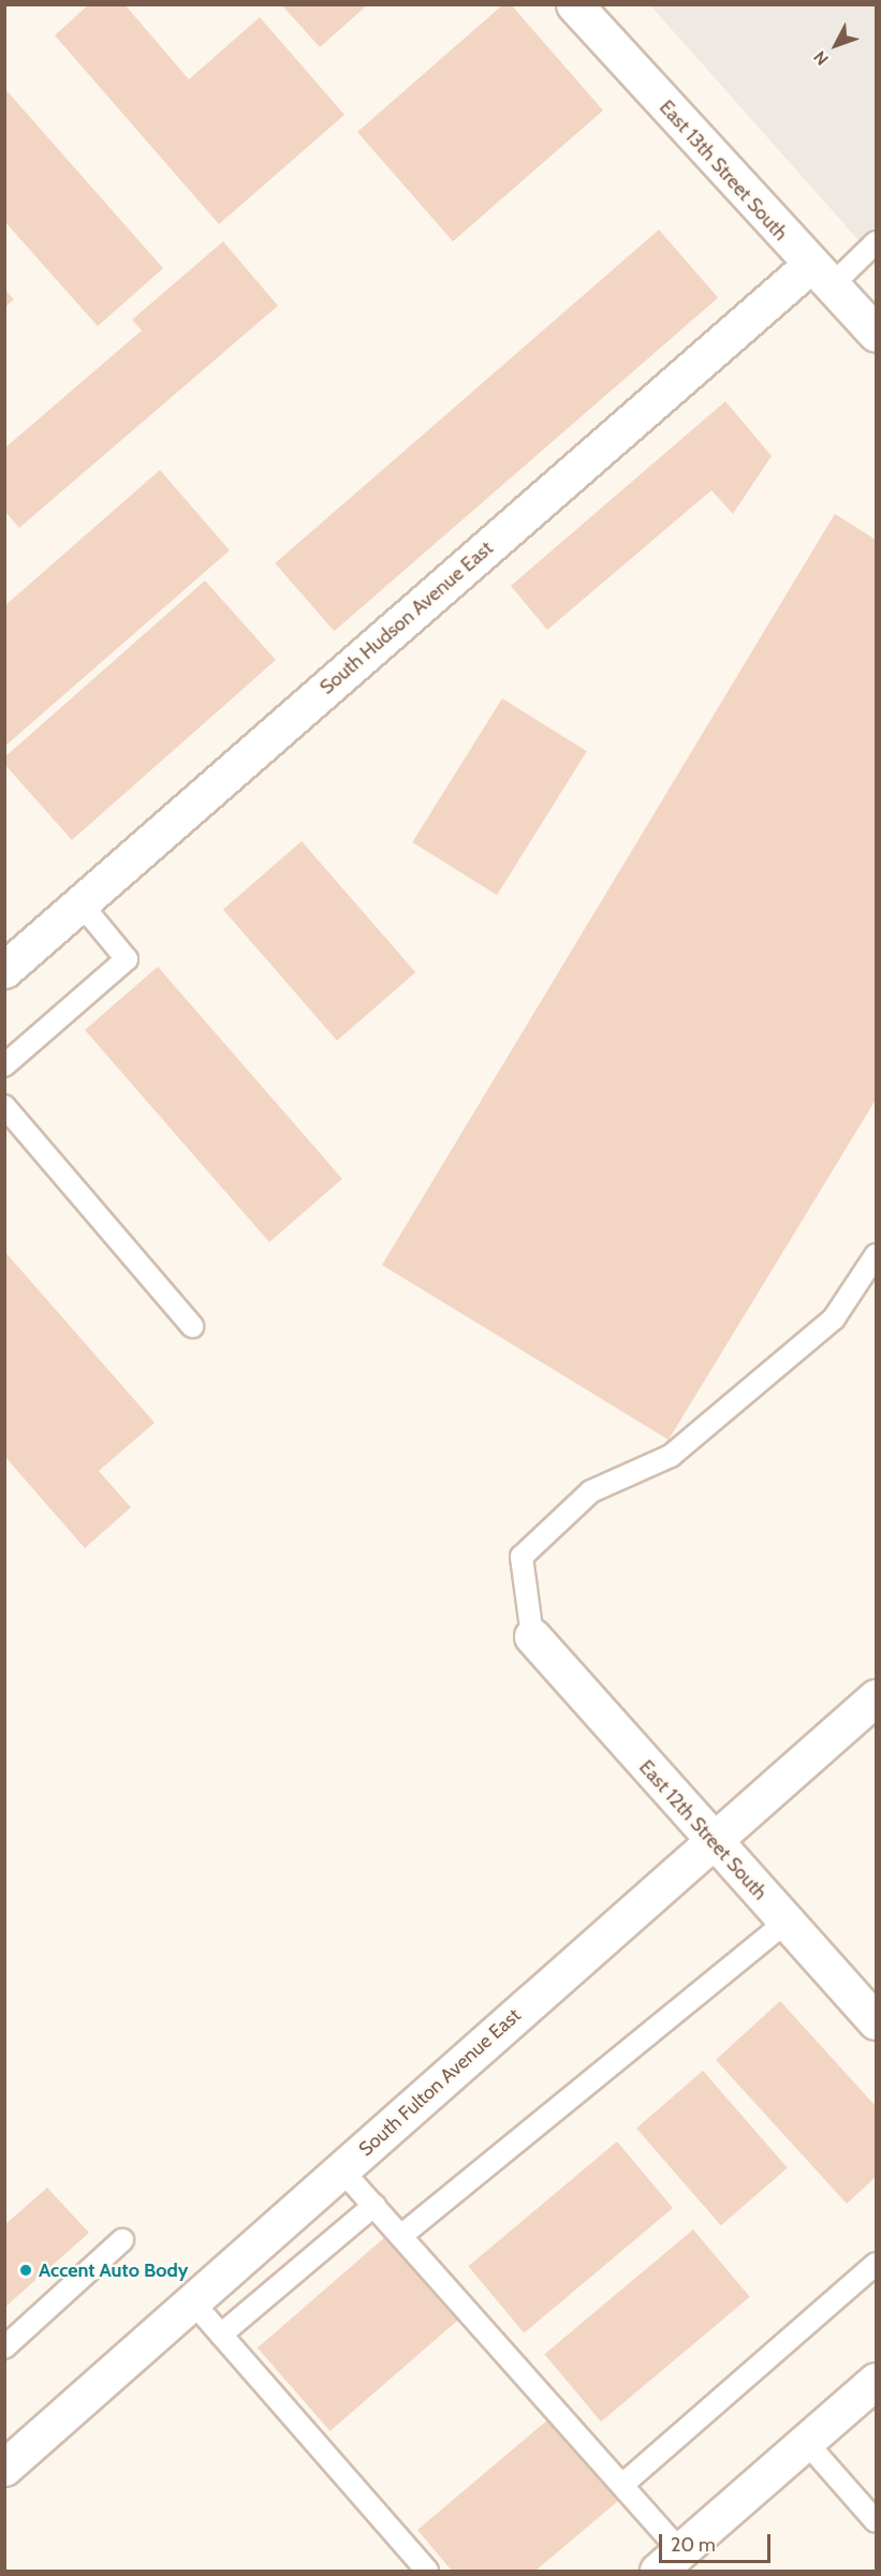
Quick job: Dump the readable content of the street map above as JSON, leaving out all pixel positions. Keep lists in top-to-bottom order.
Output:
{
  "streets": {
    "street": [
      "East 13th Street South",
      "South Hudson Avenue East",
      "East 12th Street South",
      "South Fulton Avenue East"
    ]
  },
  "crossings": [
    ["East 13th Street South", "South Hudson Avenue East"],
    ["East 12th Street South", "South Fulton Avenue East"]
  ],
  "places": ["Accent Auto Body"],
  "scale_bar": "20 m",
  "north": "bottom left"
}
